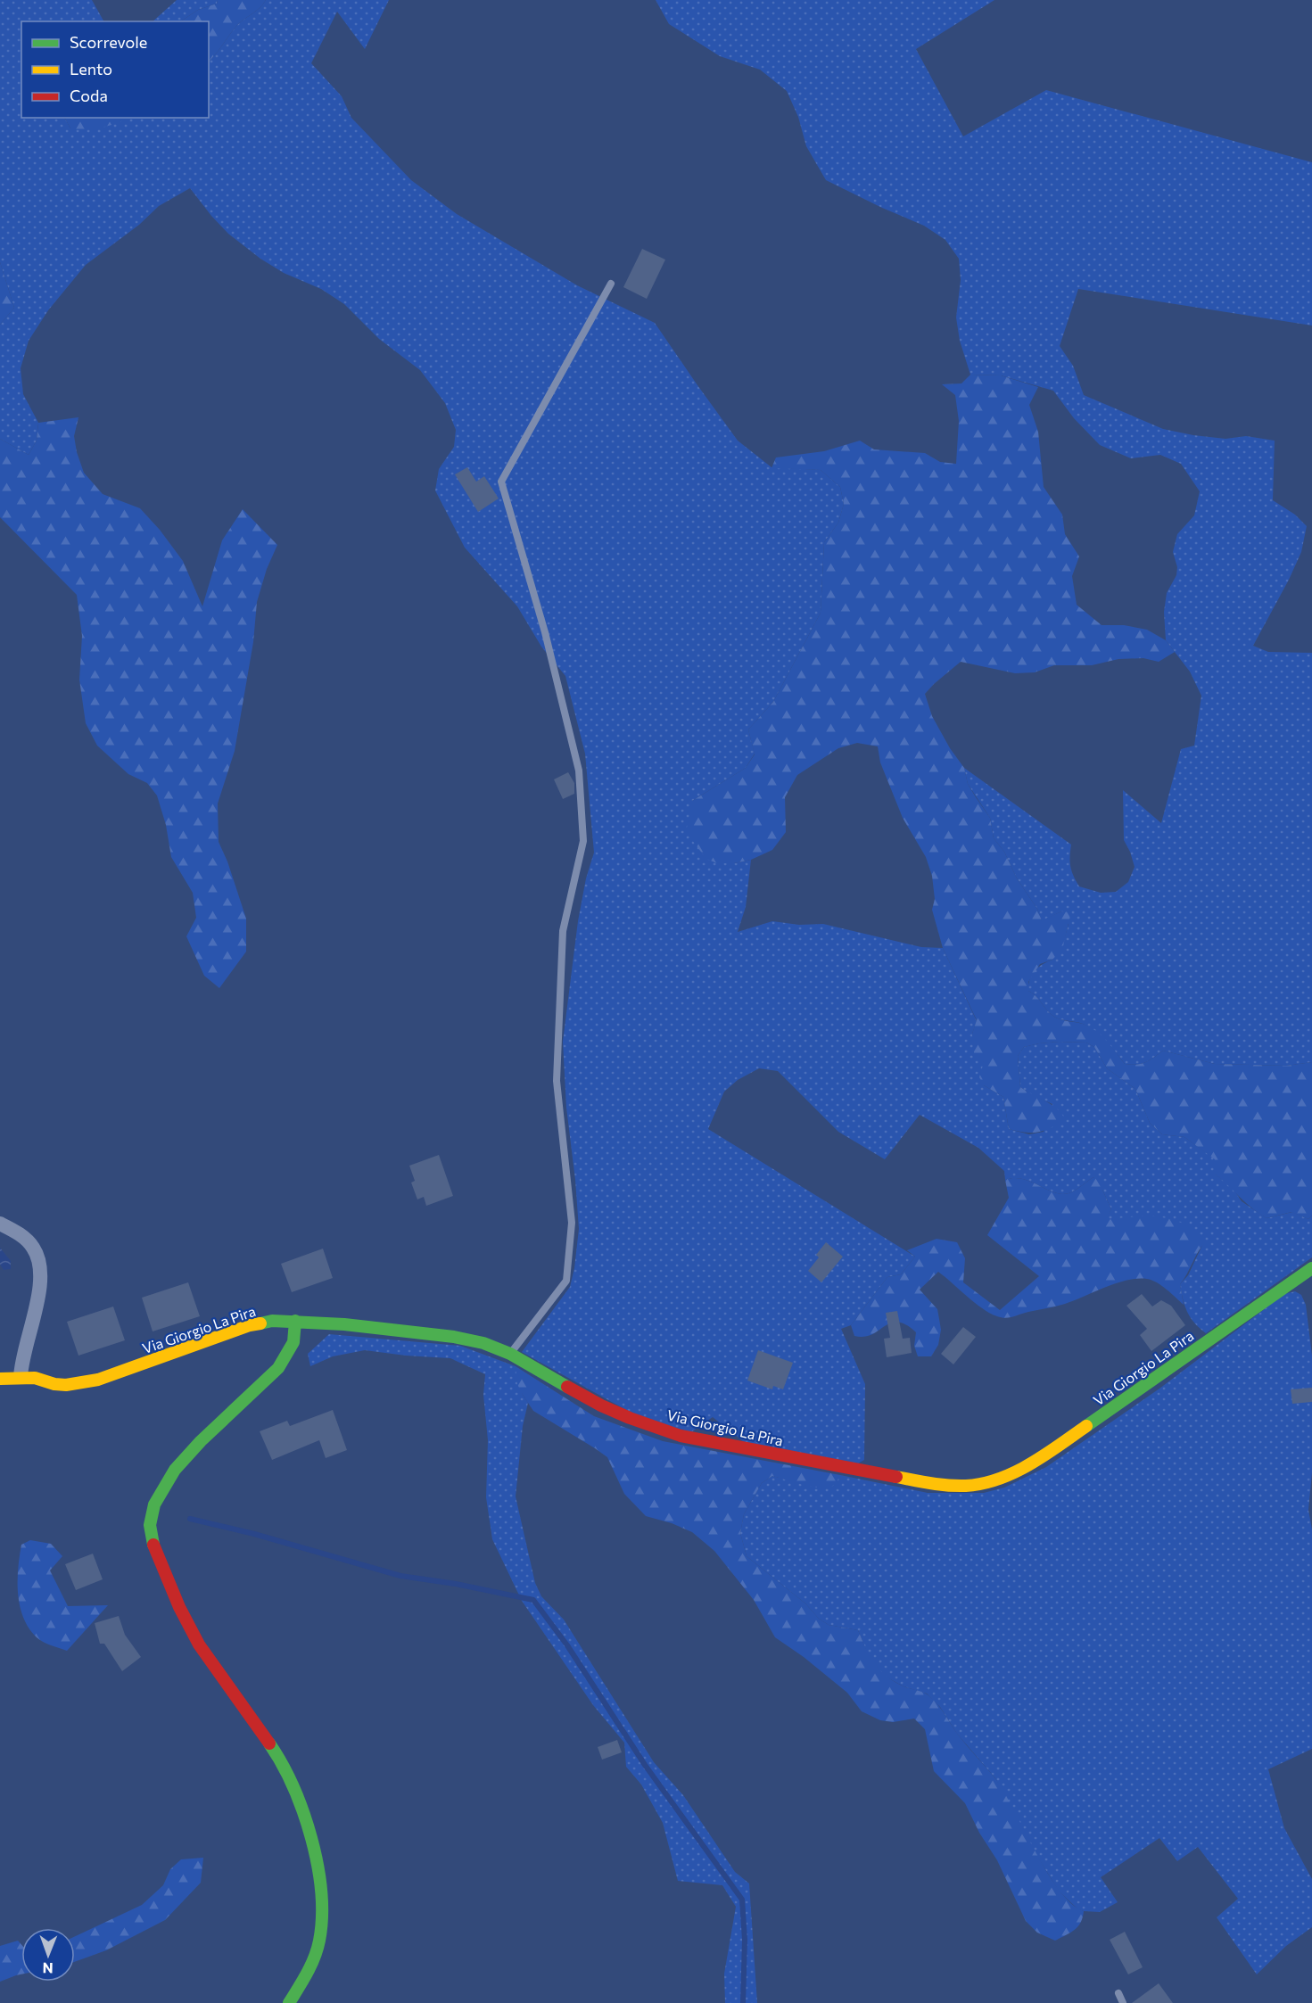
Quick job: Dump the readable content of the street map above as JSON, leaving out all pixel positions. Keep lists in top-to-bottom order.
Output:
{
  "streets": {
    "street": ["Via Giorgio La Pira"]
  },
  "legend": ["Scorrevole", "Lento", "Coda"],
  "north": "bottom"
}
